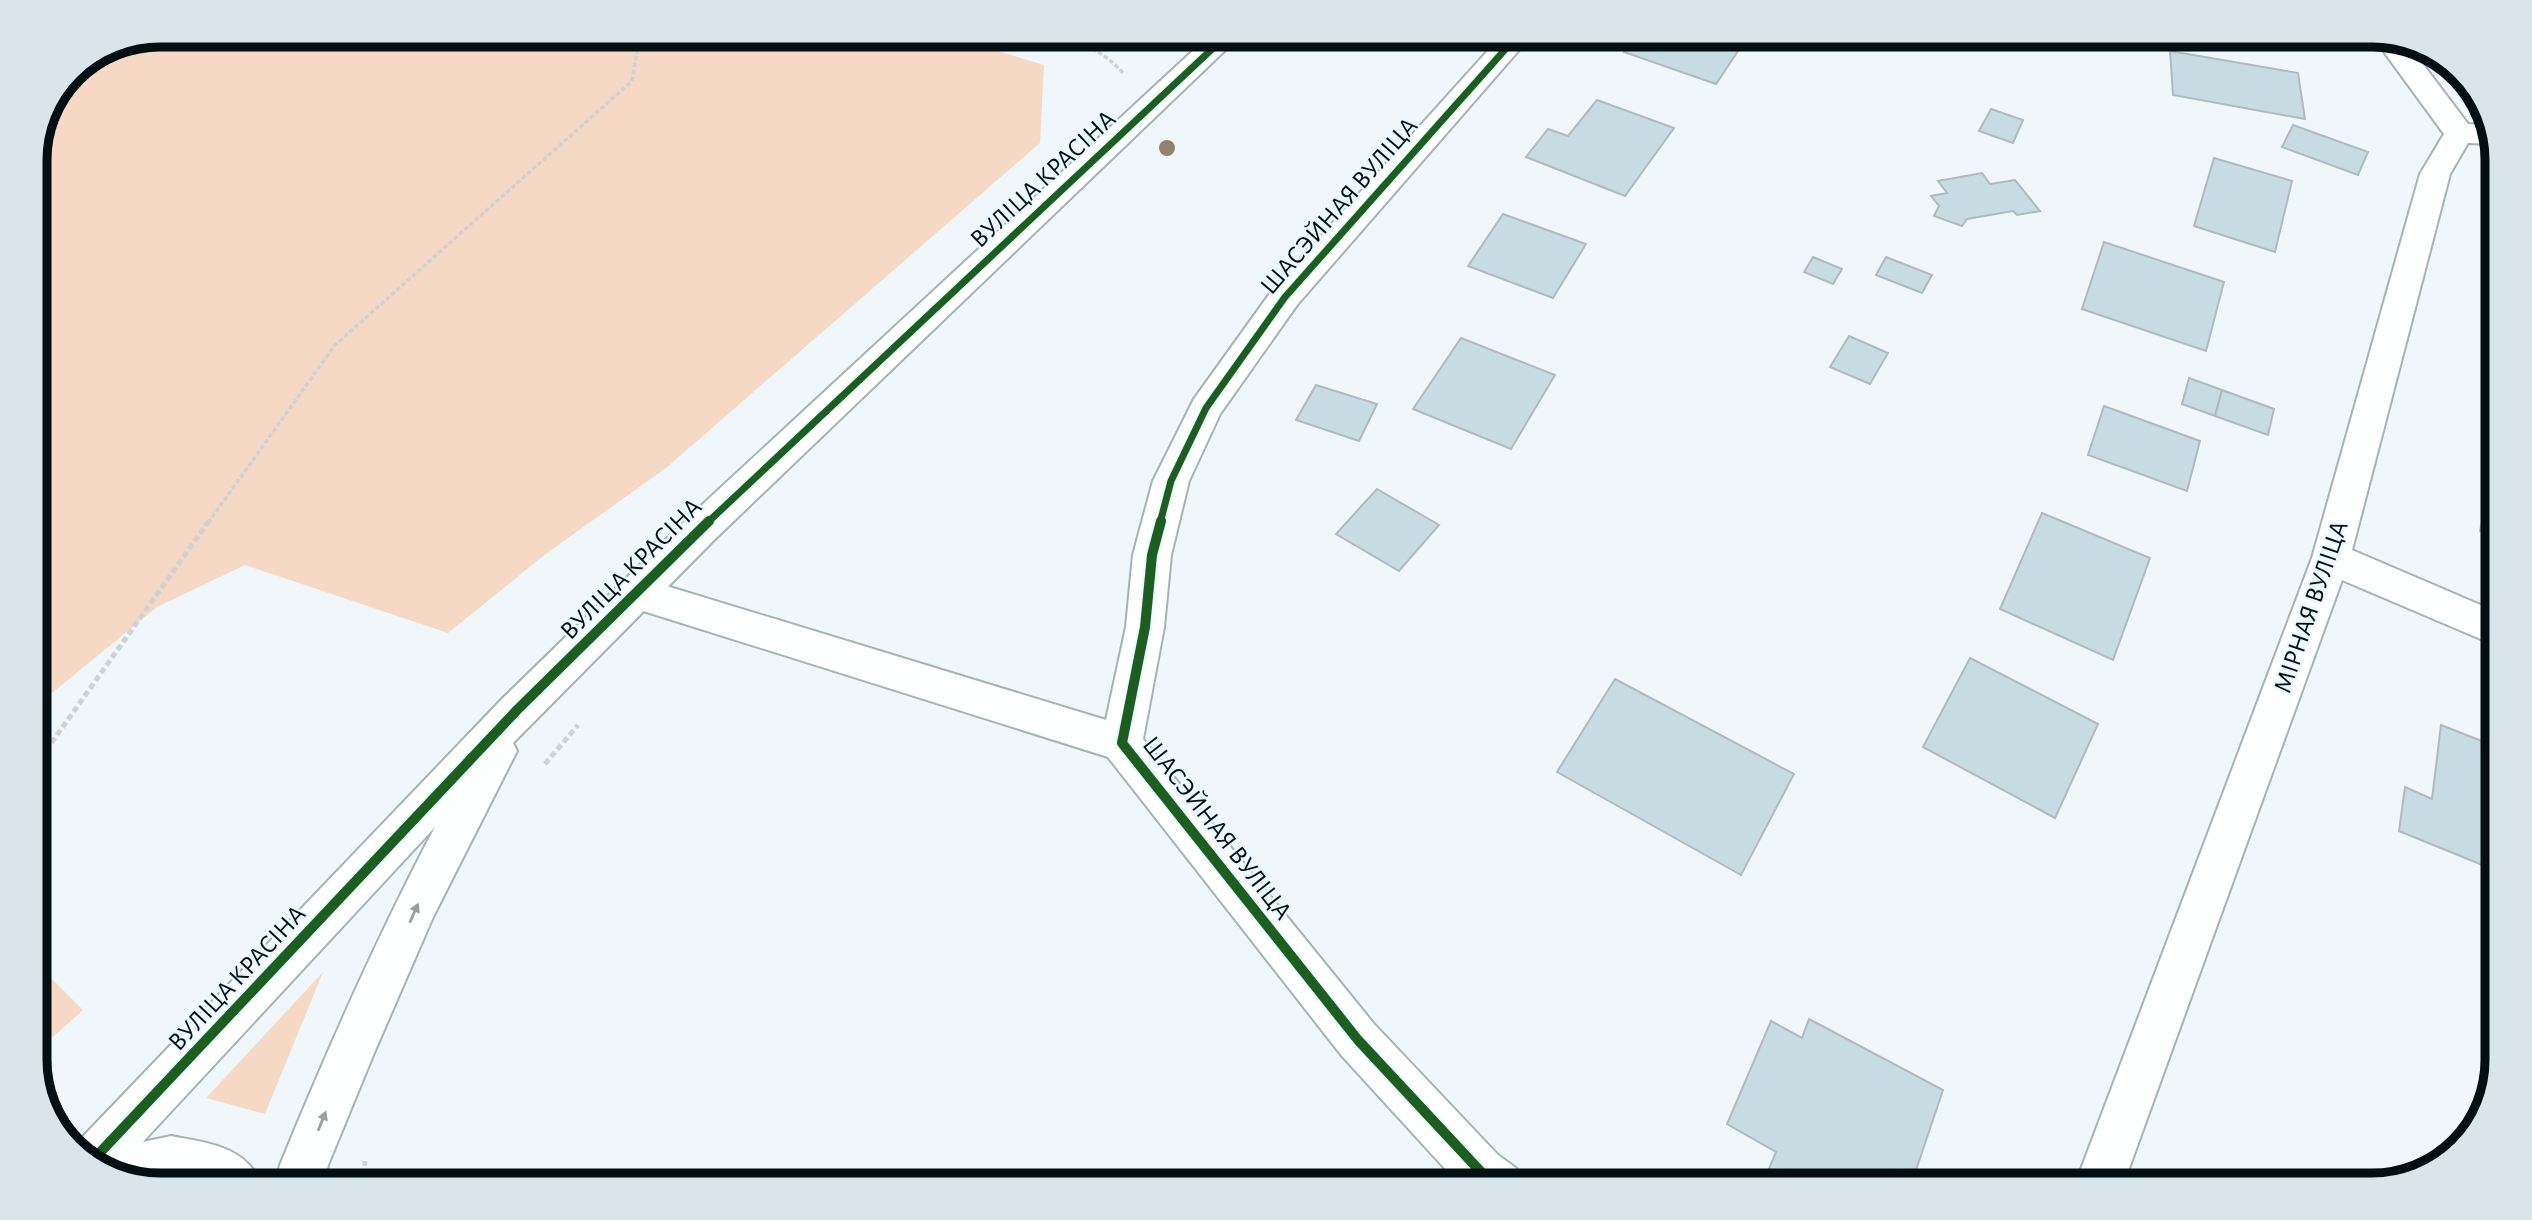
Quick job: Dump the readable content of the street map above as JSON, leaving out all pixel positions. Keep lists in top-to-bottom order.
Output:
{
  "streets": {
    "street": ["ВУЛІЦА КРАСІНА", "ШАСЭЙНАЯ ВУЛІЦА", "МІРНАЯ ВУЛІЦА"]
  }
}
